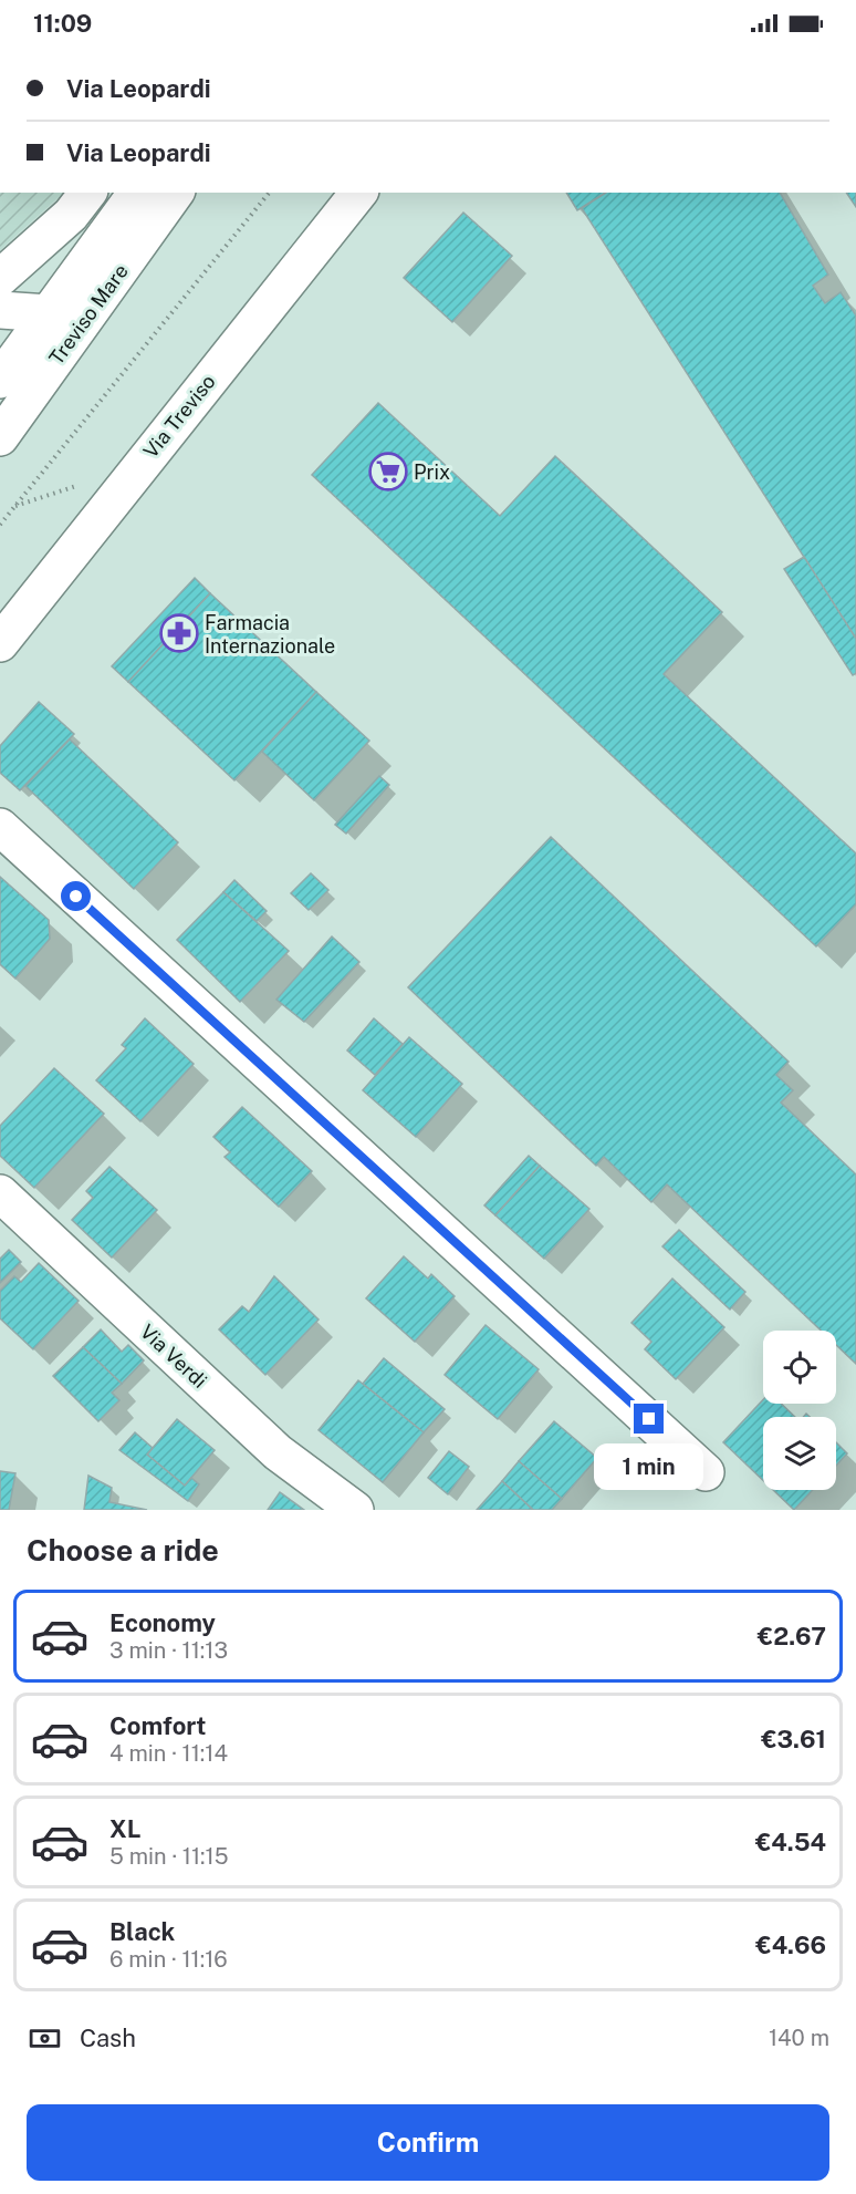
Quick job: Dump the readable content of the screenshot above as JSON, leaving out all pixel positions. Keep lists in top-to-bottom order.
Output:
{
  "streets": {
    "main road": ["Treviso Mare", "Via Treviso", "Via Verdi"]
  },
  "places": {
    "supermarket": ["Prix"],
    "pharmacy": ["Farmacia Internazionale"]
  },
  "page": {
    "status": "11:09",
    "banner": ["Via Leopardi", "Via Leopardi"],
    "bubble": "1 min",
    "heading": "Choose a ride",
    "list": [
      {
        "name": "Economy",
        "note": "3 min · 11:13",
        "value": "€2.67"
      },
      {
        "name": "Comfort",
        "note": "4 min · 11:14",
        "value": "€3.61"
      },
      {
        "name": "XL",
        "note": "5 min · 11:15",
        "value": "€4.54"
      },
      {
        "name": "Black",
        "note": "6 min · 11:16",
        "value": "€4.66"
      }
    ],
    "pay": ["Cash", "140 m"],
    "buttons": "Confirm"
  }
}
